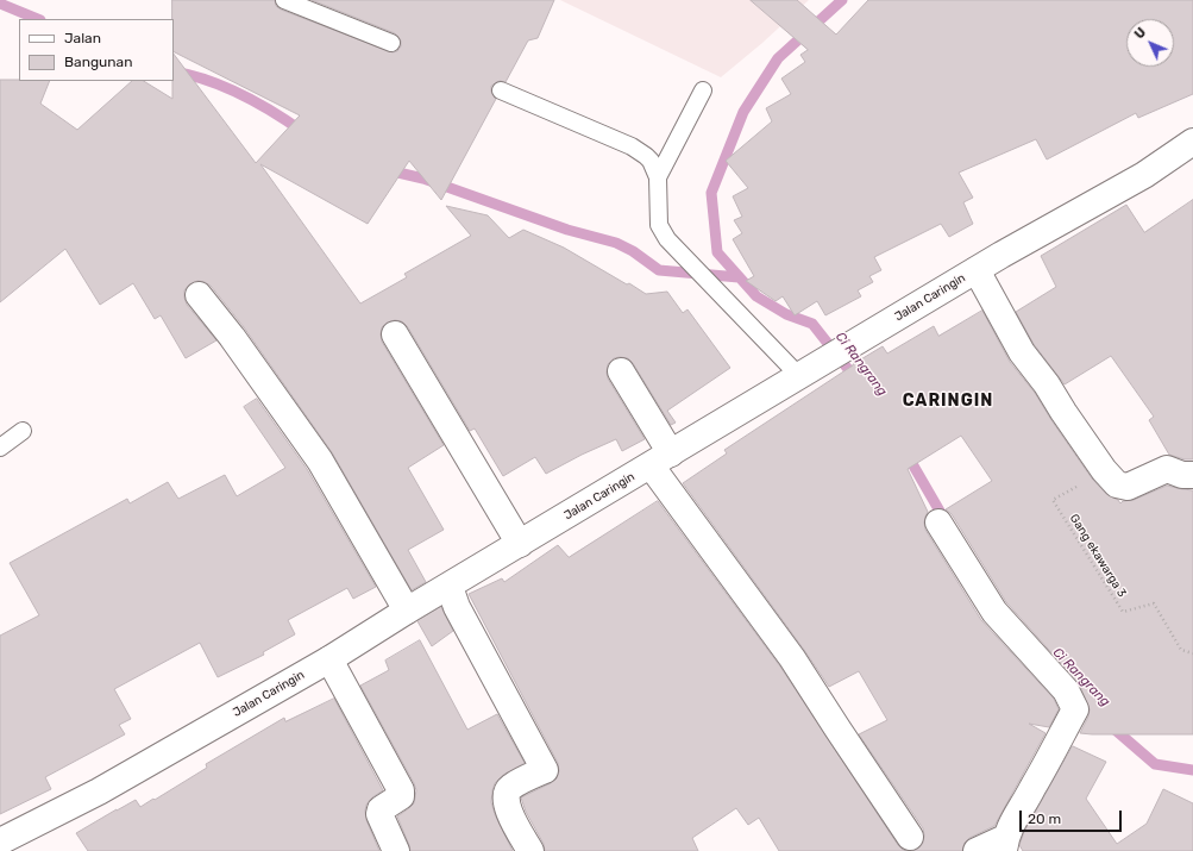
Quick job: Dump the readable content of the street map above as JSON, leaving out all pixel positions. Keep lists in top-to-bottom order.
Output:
{
  "streets": {
    "street": ["Jalan Caringin"],
    "path": ["Gang ekawarga 3"]
  },
  "districts": ["CARINGIN"],
  "water": ["Ci Rangrang"],
  "legend": ["Jalan", "Bangunan"],
  "scale_bar": "20 m",
  "north": "top left"
}
